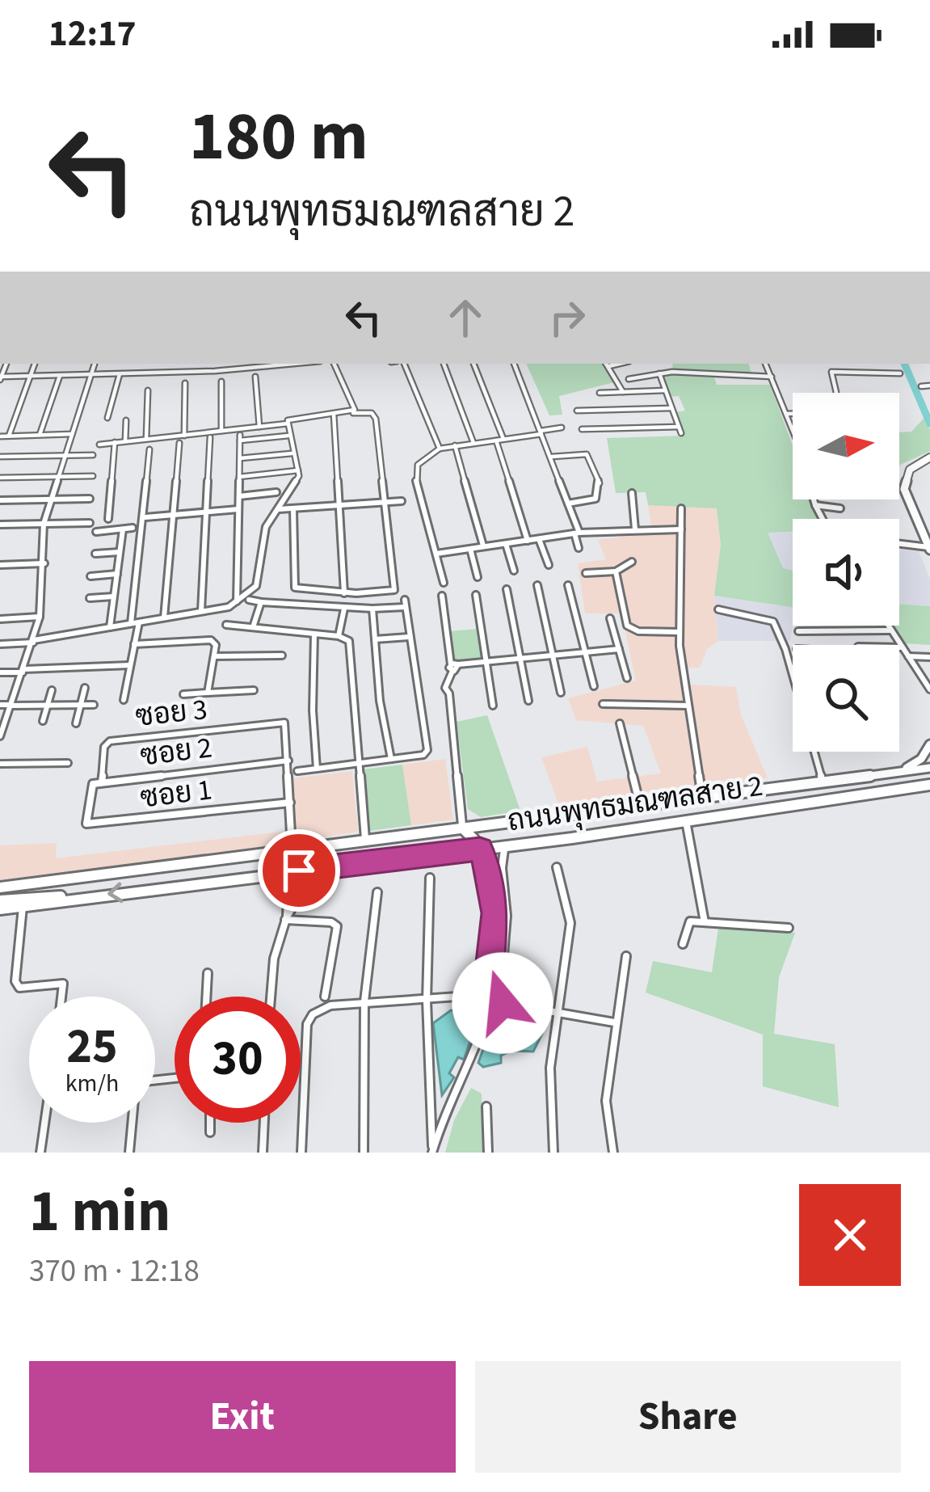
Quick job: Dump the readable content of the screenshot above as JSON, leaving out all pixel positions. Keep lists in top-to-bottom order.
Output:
{
  "streets": {
    "main road": ["ถนนพุทธมณฑลสาย 2"],
    "street": ["ซอย 3", "ซอย 2", "ซอย 1"]
  },
  "crossings": [
    ["ซอย 3", "ซอย 2"],
    ["ซอย 2", "ซอย 1"]
  ],
  "north": "right",
  "page": {
    "status": "12:17",
    "turn": ["180 m", "ถนนพุทธมณฑลสาย 2"],
    "speed": "25 km/h",
    "limit": "30",
    "heading": ["1 min", "370 m · 12:18"],
    "buttons": ["Exit", "Share"]
  }
}
